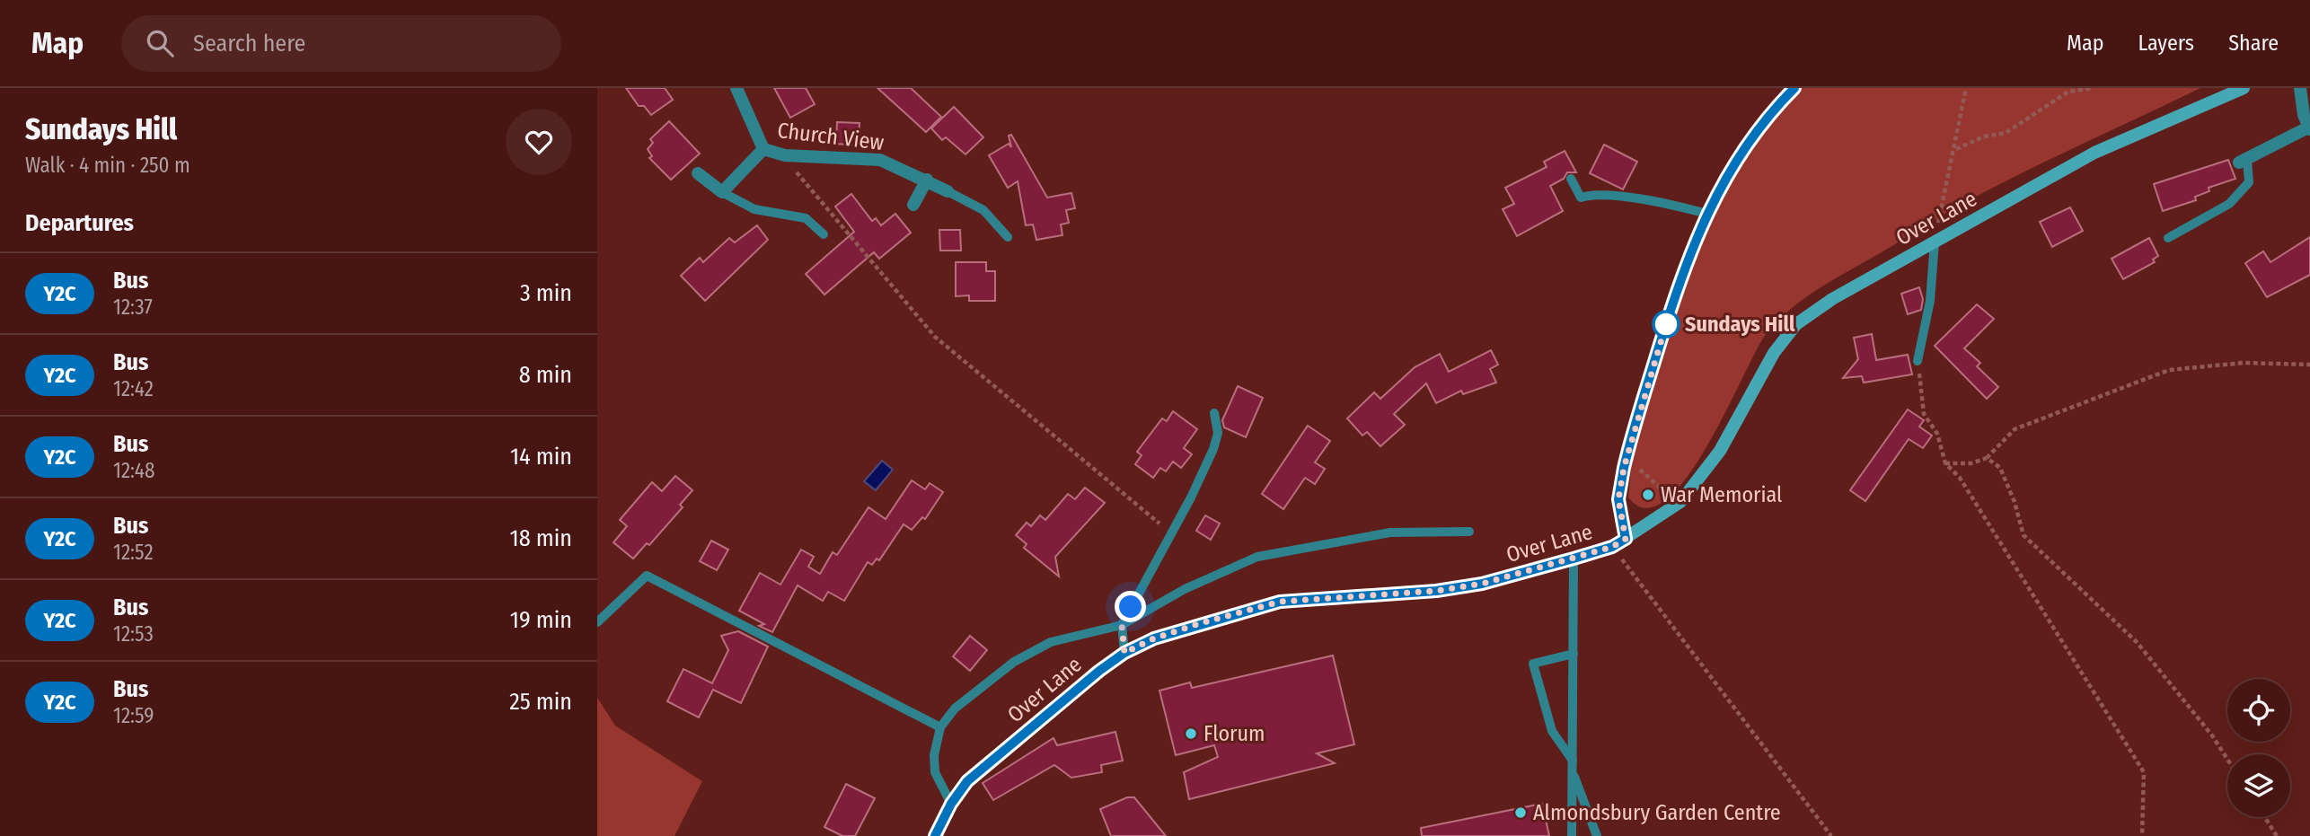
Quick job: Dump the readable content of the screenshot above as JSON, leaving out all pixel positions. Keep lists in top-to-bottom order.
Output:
{
  "streets": {
    "street": ["Church View", "Over Lane"]
  },
  "places": [
    "Sundays Hill",
    "War Memorial",
    "Florum",
    "Almondsbury Garden Centre"
  ],
  "lines": ["bus line Y2C"],
  "page": {
    "header": "Map",
    "search": "Search here",
    "nav": ["Map", "Layers", "Share"],
    "heading": [
      ["Sundays Hill", "Walk · 4 min · 250 m"],
      "Departures"
    ],
    "list": [
      {
        "mark": "Y2C",
        "name": "Bus",
        "note": "12:37",
        "value": "3 min"
      },
      {
        "mark": "Y2C",
        "name": "Bus",
        "note": "12:42",
        "value": "8 min"
      },
      {
        "mark": "Y2C",
        "name": "Bus",
        "note": "12:48",
        "value": "14 min"
      },
      {
        "mark": "Y2C",
        "name": "Bus",
        "note": "12:52",
        "value": "18 min"
      },
      {
        "mark": "Y2C",
        "name": "Bus",
        "note": "12:53",
        "value": "19 min"
      },
      {
        "mark": "Y2C",
        "name": "Bus",
        "note": "12:59",
        "value": "25 min"
      }
    ]
  }
}
